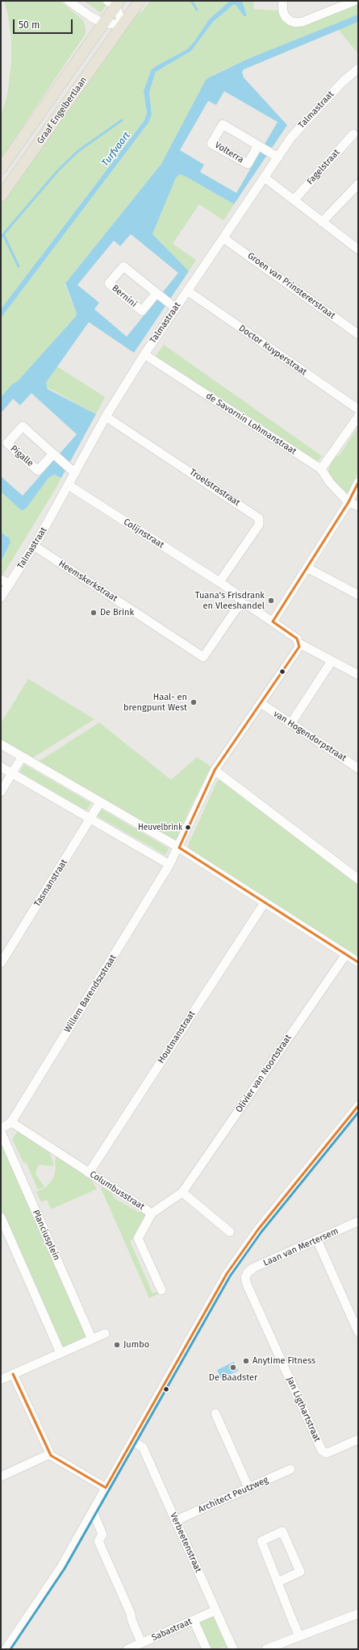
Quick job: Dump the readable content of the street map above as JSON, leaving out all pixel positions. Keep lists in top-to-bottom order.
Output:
{
  "streets": {
    "main road": ["Graaf Engelbertlaan"],
    "street": [
      "Talmastraat",
      "Volterra",
      "Fagelstraat",
      "Groen van Prinstererstraat",
      "Bernini",
      "Doctor Kuyperstraat",
      "de Savornin Lohmanstraat",
      "Pigalle",
      "Troelstrastraat",
      "Colijnstraat",
      "Heemskerkstraat",
      "van Hogendorpstraat",
      "Tasmanstraat",
      "Willem Barendszstraat",
      "Houtmanstraat",
      "Olivier van Noortstraat",
      "Columbusstraat",
      "Planciusplein",
      "Laan van Mertersem",
      "Jan Ligthartstraat",
      "Architect Peutzweg",
      "Verbeetenstraat",
      "Sabastraat"
    ]
  },
  "crossings": [
    ["Talmastraat", "Volterra"],
    ["Talmastraat", "Groen van Prinstererstraat"],
    ["Talmastraat", "Bernini"],
    ["Talmastraat", "Doctor Kuyperstraat"],
    ["Talmastraat", "de Savornin Lohmanstraat"],
    ["Talmastraat", "Pigalle"],
    ["Talmastraat", "Troelstrastraat"],
    ["Talmastraat", "Colijnstraat"],
    ["Talmastraat", "Heemskerkstraat"],
    ["Troelstrastraat", "Colijnstraat"],
    ["Colijnstraat", "Heemskerkstraat"],
    ["Willem Barendszstraat", "Columbusstraat"],
    ["Houtmanstraat", "Columbusstraat"],
    ["Laan van Mertersem", "Jan Ligthartstraat"],
    ["Architect Peutzweg", "Verbeetenstraat"],
    ["Verbeetenstraat", "Sabastraat"]
  ],
  "water": ["Turfvaart"],
  "places": [
    "Tuana's Frisdrank en Vleeshandel",
    "De Brink",
    "Haal- en brengpunt West",
    "Heuvelbrink",
    "Jumbo",
    "Anytime Fitness",
    "De Baadster"
  ],
  "scale_bar": "50 m"
}
